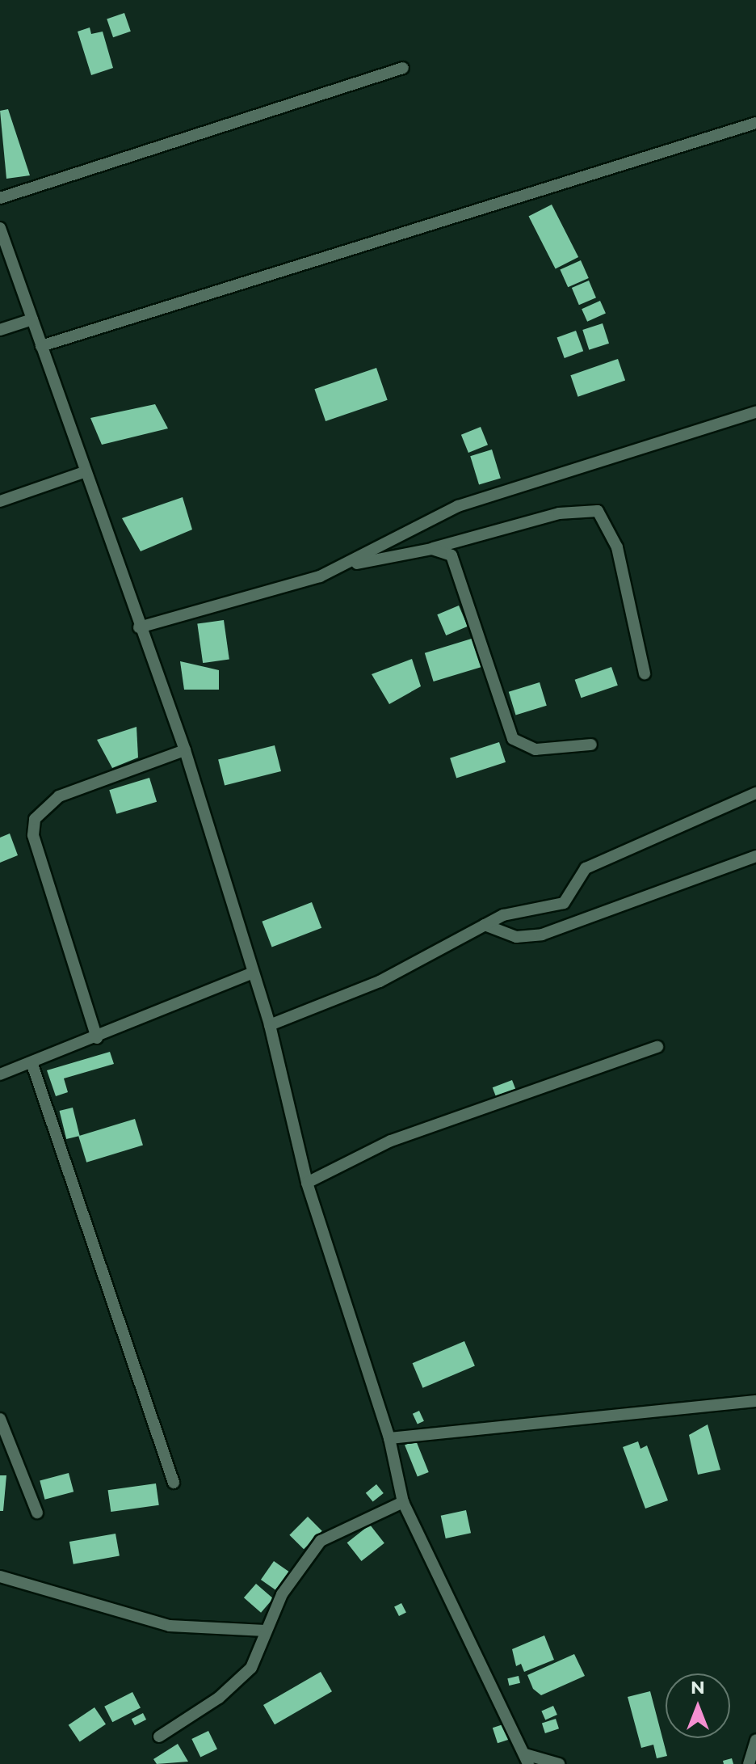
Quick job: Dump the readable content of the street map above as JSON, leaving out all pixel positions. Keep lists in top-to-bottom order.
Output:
{
  "north": "top"
}
